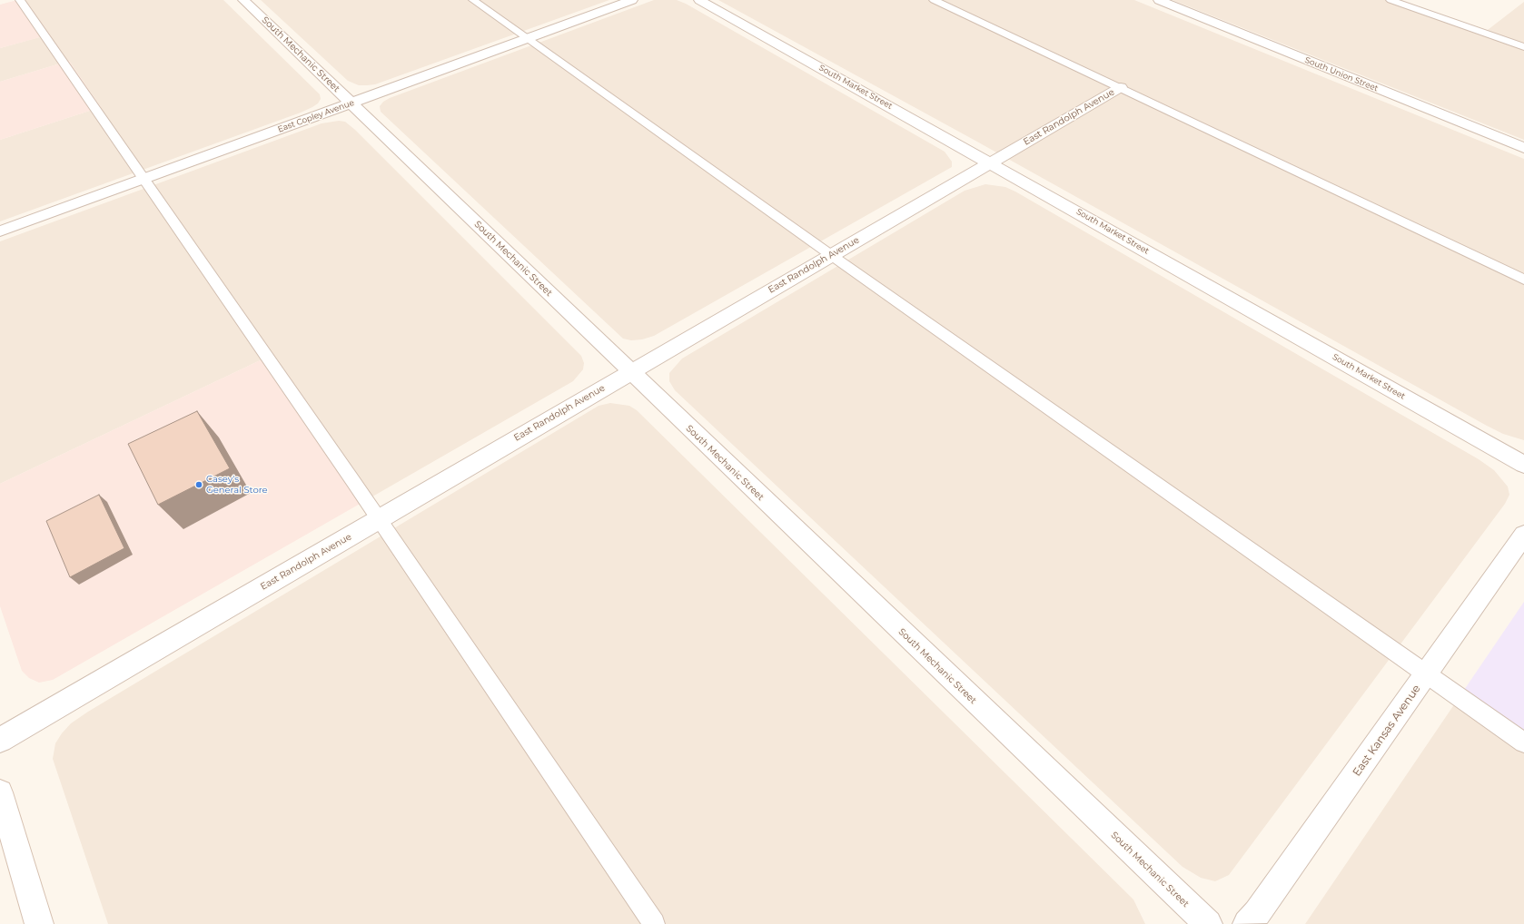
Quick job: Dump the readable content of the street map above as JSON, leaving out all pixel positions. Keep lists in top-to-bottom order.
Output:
{
  "streets": {
    "street": [
      "South Mechanic Street",
      "South Union Street",
      "South Market Street",
      "East Copley Avenue",
      "East Randolph Avenue",
      "East Kansas Avenue"
    ]
  },
  "crossings": [
    ["South Mechanic Street", "East Copley Avenue"],
    ["South Mechanic Street", "East Randolph Avenue"],
    ["South Market Street", "East Randolph Avenue"]
  ],
  "places": ["Casey's General Store"]
}
